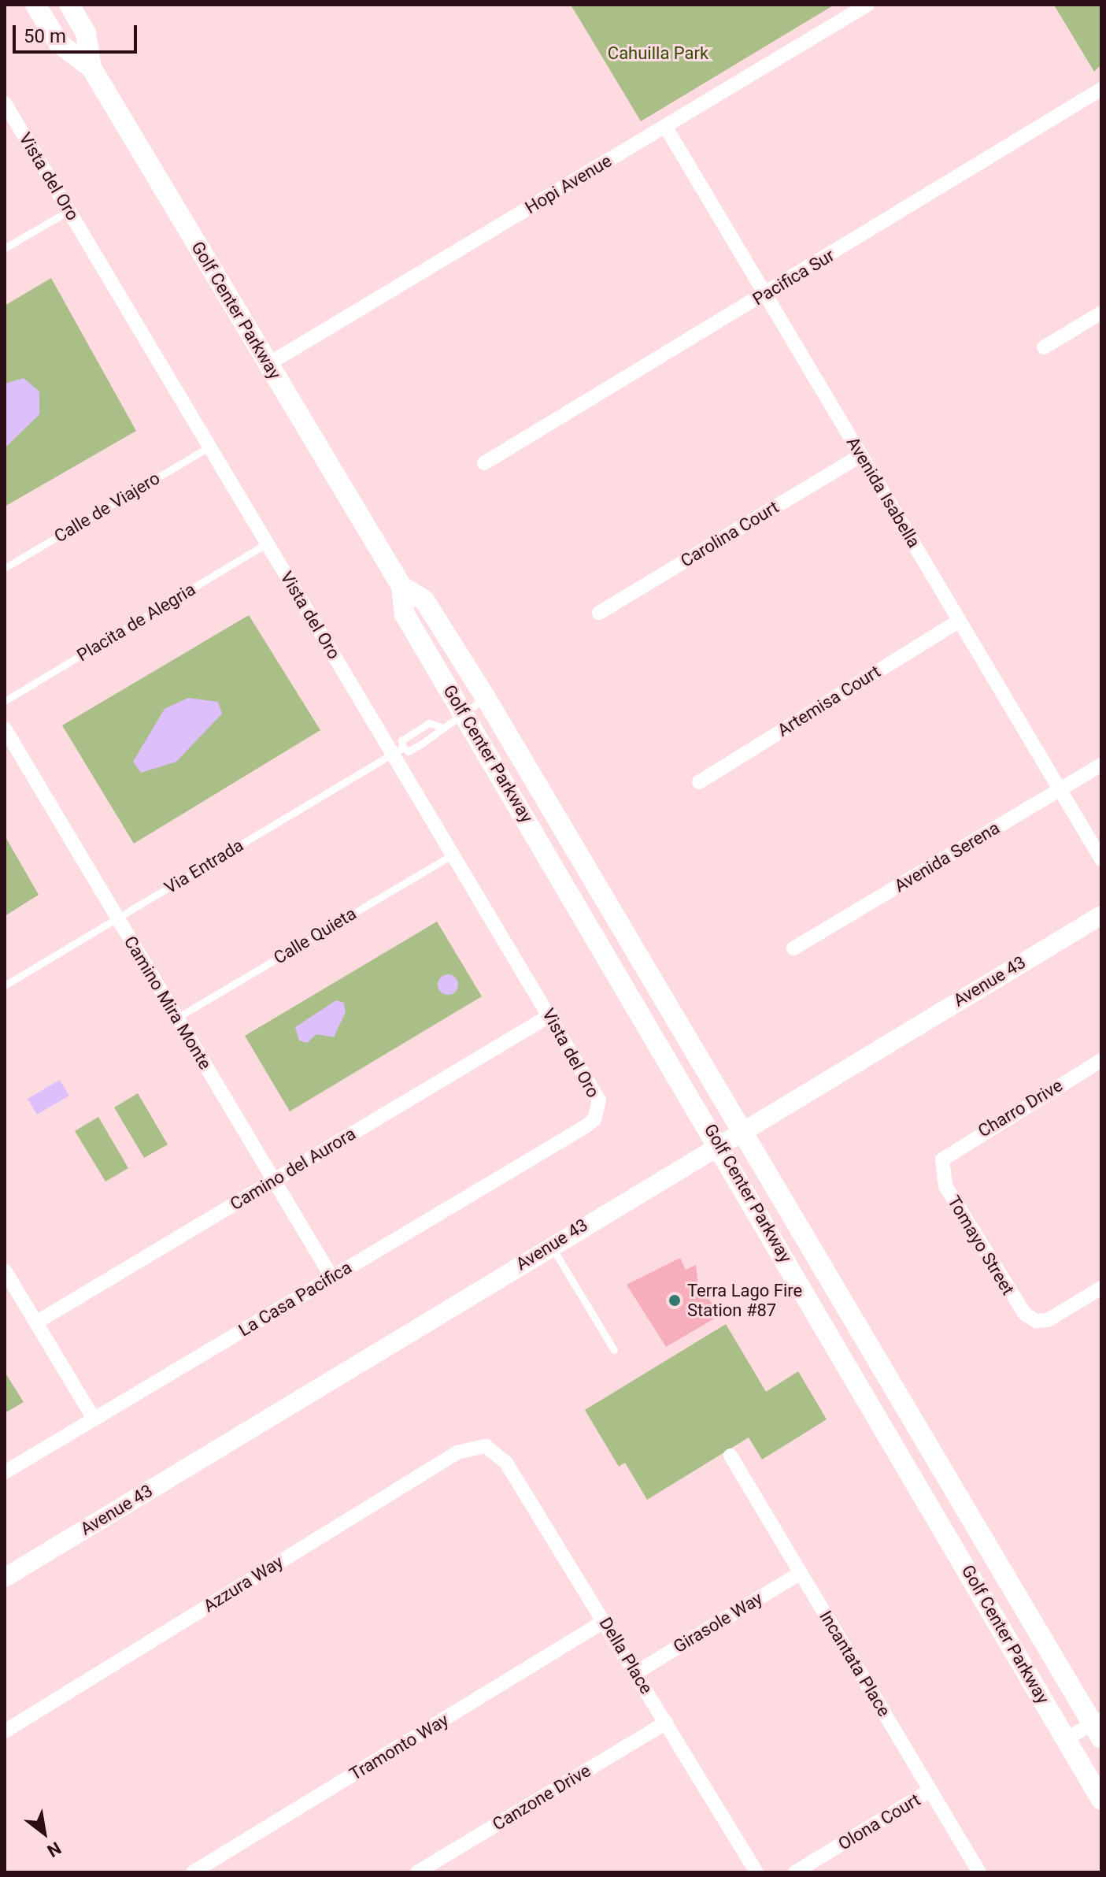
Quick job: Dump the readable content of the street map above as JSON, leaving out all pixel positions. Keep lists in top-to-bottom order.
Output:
{
  "streets": {
    "main road": ["Golf Center Parkway"],
    "street": [
      "Vista del Oro",
      "Hopi Avenue",
      "Pacifica Sur",
      "Avenida Isabella",
      "Carolina Court",
      "Artemisa Court",
      "Avenida Serena",
      "Avenue 43",
      "Camino Mira Monte",
      "Charro Drive",
      "Camino del Aurora",
      "Tomayo Street",
      "La Casa Pacifica",
      "Azzura Way",
      "Girasole Way",
      "Della Place",
      "Incantata Place",
      "Tramonto Way",
      "Canzone Drive",
      "Olona Court"
    ],
    "lane": [
      "Calle de Viajero",
      "Placita de Alegria",
      "Via Entrada",
      "Calle Quieta"
    ]
  },
  "crossings": [
    ["Vista del Oro", "Calle de Viajero"],
    ["Vista del Oro", "Placita de Alegria"],
    ["Vista del Oro", "Via Entrada"],
    ["Vista del Oro", "Calle Quieta"],
    ["Vista del Oro", "Camino del Aurora"],
    ["Vista del Oro", "La Casa Pacifica"],
    ["Hopi Avenue", "Golf Center Parkway"],
    ["Hopi Avenue", "Avenida Isabella"],
    ["Pacifica Sur", "Avenida Isabella"],
    ["Golf Center Parkway", "Via Entrada"],
    ["Golf Center Parkway", "Avenue 43"],
    ["Avenida Isabella", "Carolina Court"],
    ["Avenida Isabella", "Artemisa Court"],
    ["Avenida Isabella", "Avenida Serena"],
    ["Via Entrada", "Camino Mira Monte"],
    ["Calle Quieta", "Camino Mira Monte"],
    ["Camino Mira Monte", "Camino del Aurora"],
    ["Camino Mira Monte", "La Casa Pacifica"],
    ["Charro Drive", "Tomayo Street"],
    ["Azzura Way", "Della Place"],
    ["Girasole Way", "Della Place"],
    ["Girasole Way", "Incantata Place"],
    ["Della Place", "Tramonto Way"],
    ["Della Place", "Canzone Drive"],
    ["Incantata Place", "Olona Court"]
  ],
  "parks": ["Cahuilla Park"],
  "places": ["Terra Lago Fire Station #87"],
  "scale_bar": "50 m",
  "north": "bottom right"
}
